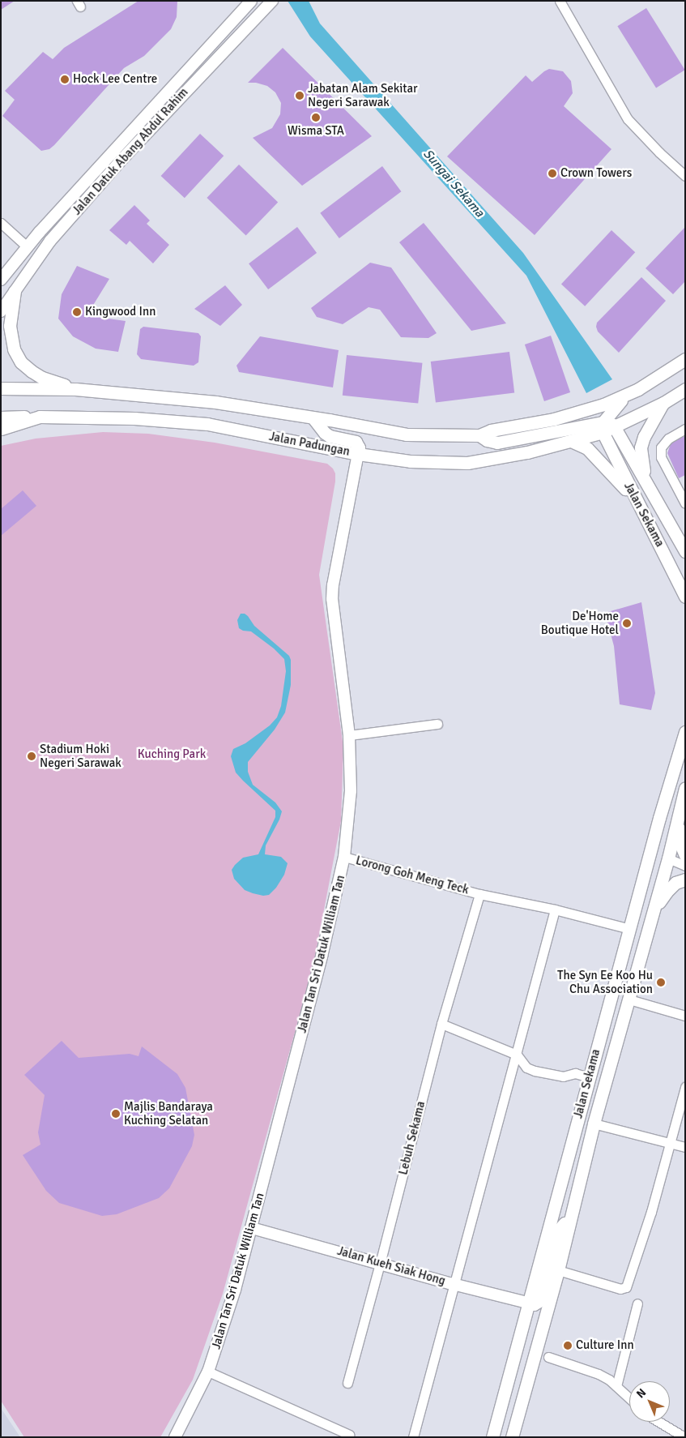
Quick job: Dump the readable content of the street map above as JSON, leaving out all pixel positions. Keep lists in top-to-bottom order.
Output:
{
  "streets": {
    "main road": ["Jalan Padungan", "Jalan Sekama"],
    "street": [
      "Jalan Datuk Abang Abdul Rahim",
      "Lorong Goh Meng Teck",
      "Jalan Tan Sri Datuk William Tan",
      "Lebuh Sekama",
      "Jalan Kueh Siak Hong"
    ]
  },
  "crossings": [
    ["Jalan Padungan", "Jalan Sekama"],
    ["Jalan Padungan", "Jalan Tan Sri Datuk William Tan"],
    ["Jalan Sekama", "Lorong Goh Meng Teck"],
    ["Jalan Sekama", "Jalan Kueh Siak Hong"],
    ["Lorong Goh Meng Teck", "Jalan Tan Sri Datuk William Tan"],
    ["Lorong Goh Meng Teck", "Lebuh Sekama"],
    ["Jalan Tan Sri Datuk William Tan", "Jalan Kueh Siak Hong"],
    ["Lebuh Sekama", "Jalan Kueh Siak Hong"]
  ],
  "water": ["Sungai Sekama"],
  "parks": ["Kuching Park"],
  "places": [
    "Hock Lee Centre",
    "Jabatan Alam Sekitar Negeri Sarawak",
    "Wisma STA",
    "Crown Towers",
    "Kingwood Inn",
    "De'Home Boutique Hotel",
    "Stadium Hoki Negeri Sarawak",
    "The Syn Ee Koo Hu Chu Association",
    "Majlis Bandaraya Kuching Selatan",
    "Culture Inn"
  ],
  "north": "top left"
}
